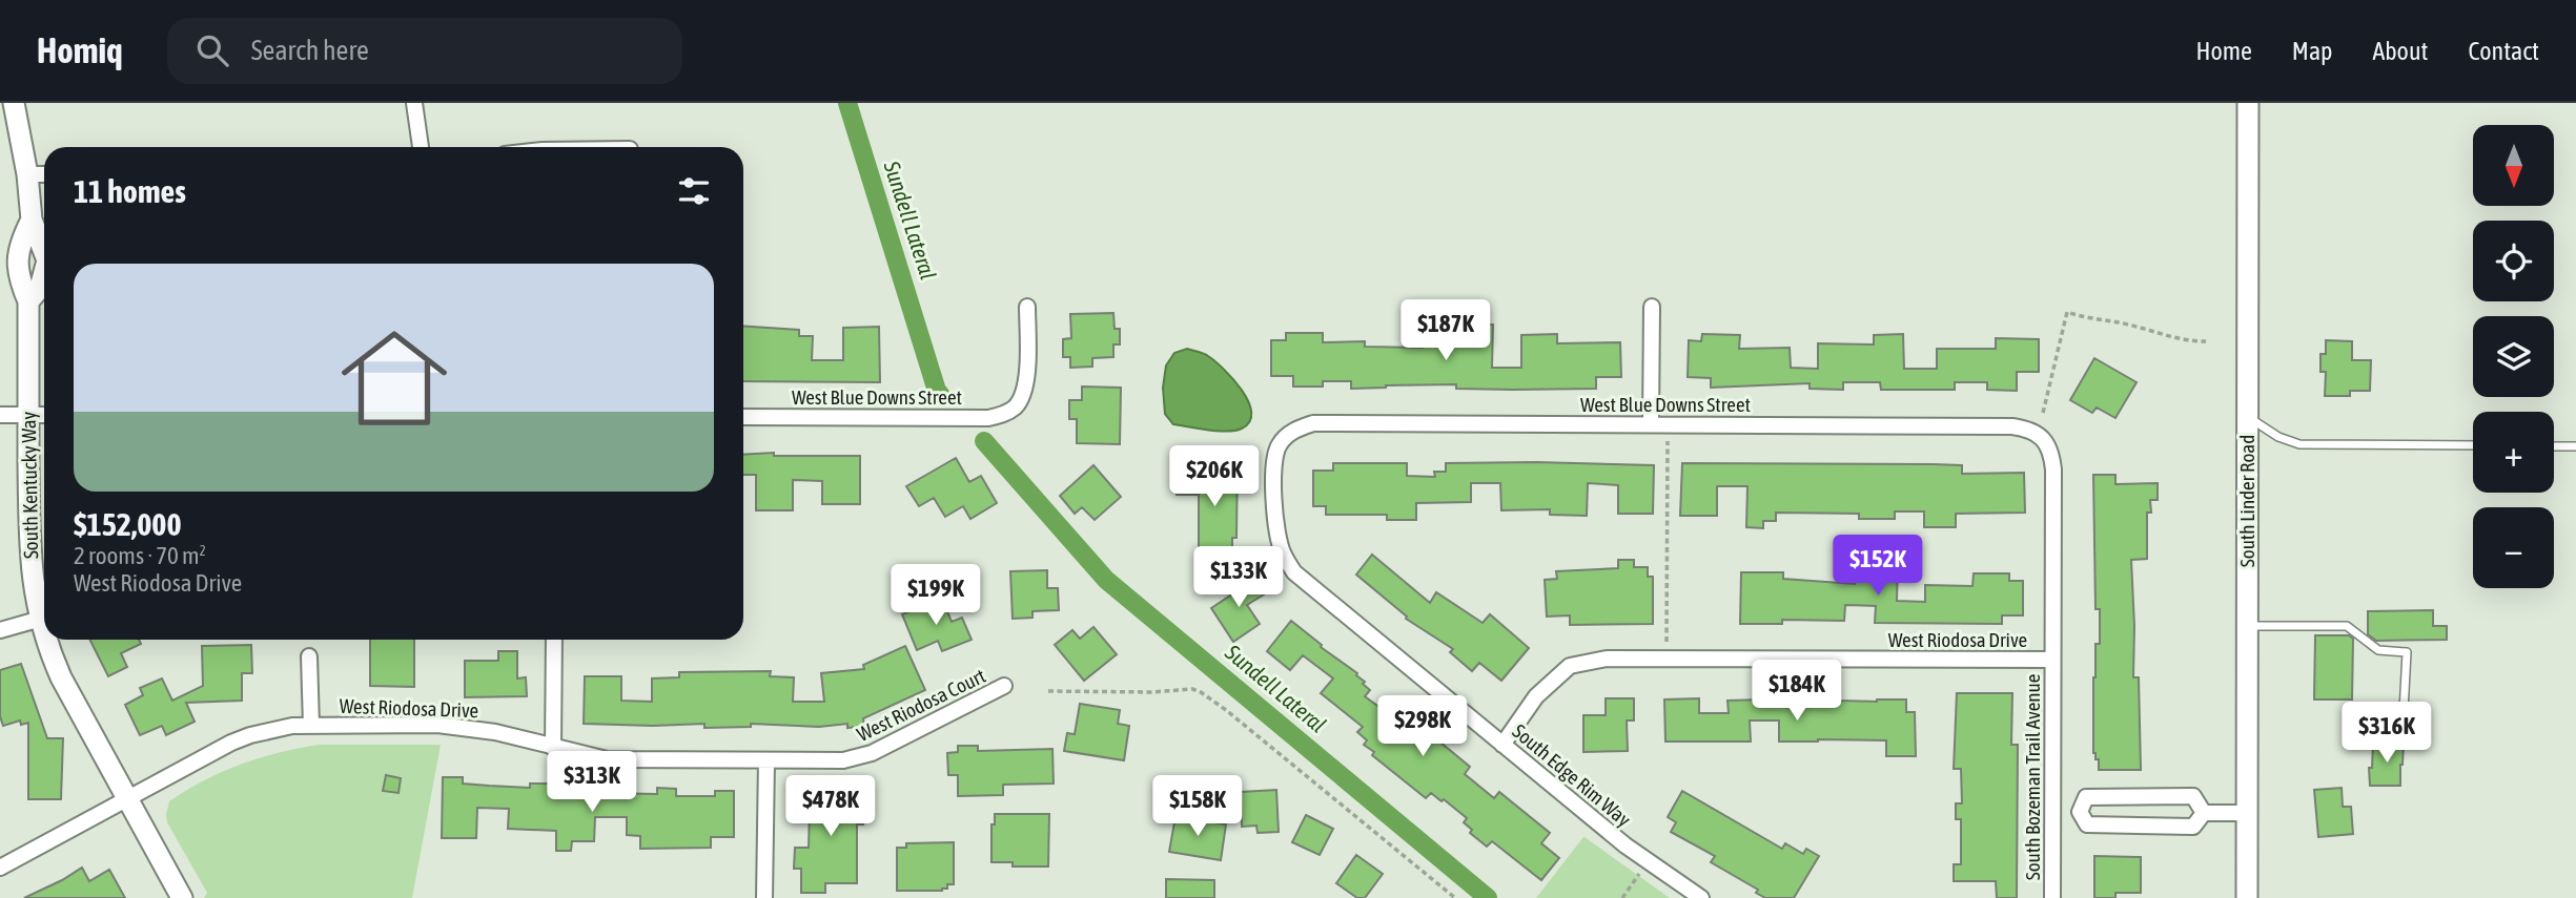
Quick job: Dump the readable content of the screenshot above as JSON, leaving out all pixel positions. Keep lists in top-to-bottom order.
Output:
{
  "streets": {
    "street": [
      "West Blue Downs Street",
      "South Kentucky Way",
      "South Linder Road",
      "West Riodosa Drive",
      "West Riodosa Court",
      "South Edge Rim Way",
      "South Bozeman Trail Avenue"
    ]
  },
  "crossings": [
    ["West Blue Downs Street", "South Edge Rim Way"],
    ["West Blue Downs Street", "South Bozeman Trail Avenue"],
    ["South Kentucky Way", "West Riodosa Drive"],
    ["West Riodosa Drive", "West Riodosa Court"],
    ["West Riodosa Drive", "South Edge Rim Way"],
    ["West Riodosa Drive", "South Bozeman Trail Avenue"]
  ],
  "water": ["Sundell Lateral"],
  "north": "bottom",
  "page": {
    "header": "Homiq",
    "search": "Search here",
    "nav": [
      "Home",
      "Map",
      "About",
      "Contact"
    ],
    "map_buttons": ["+", "−"],
    "heading": "11 homes",
    "list": [
      {
        "name": "$152,000",
        "note": "2 rooms · 70 m² · West Riodosa Drive"
      }
    ],
    "price": [
      "$187K",
      "$206K",
      "$152K",
      "$133K",
      "$199K",
      "$184K",
      "$298K",
      "$316K",
      "$313K",
      "$478K",
      "$158K"
    ]
  }
}
